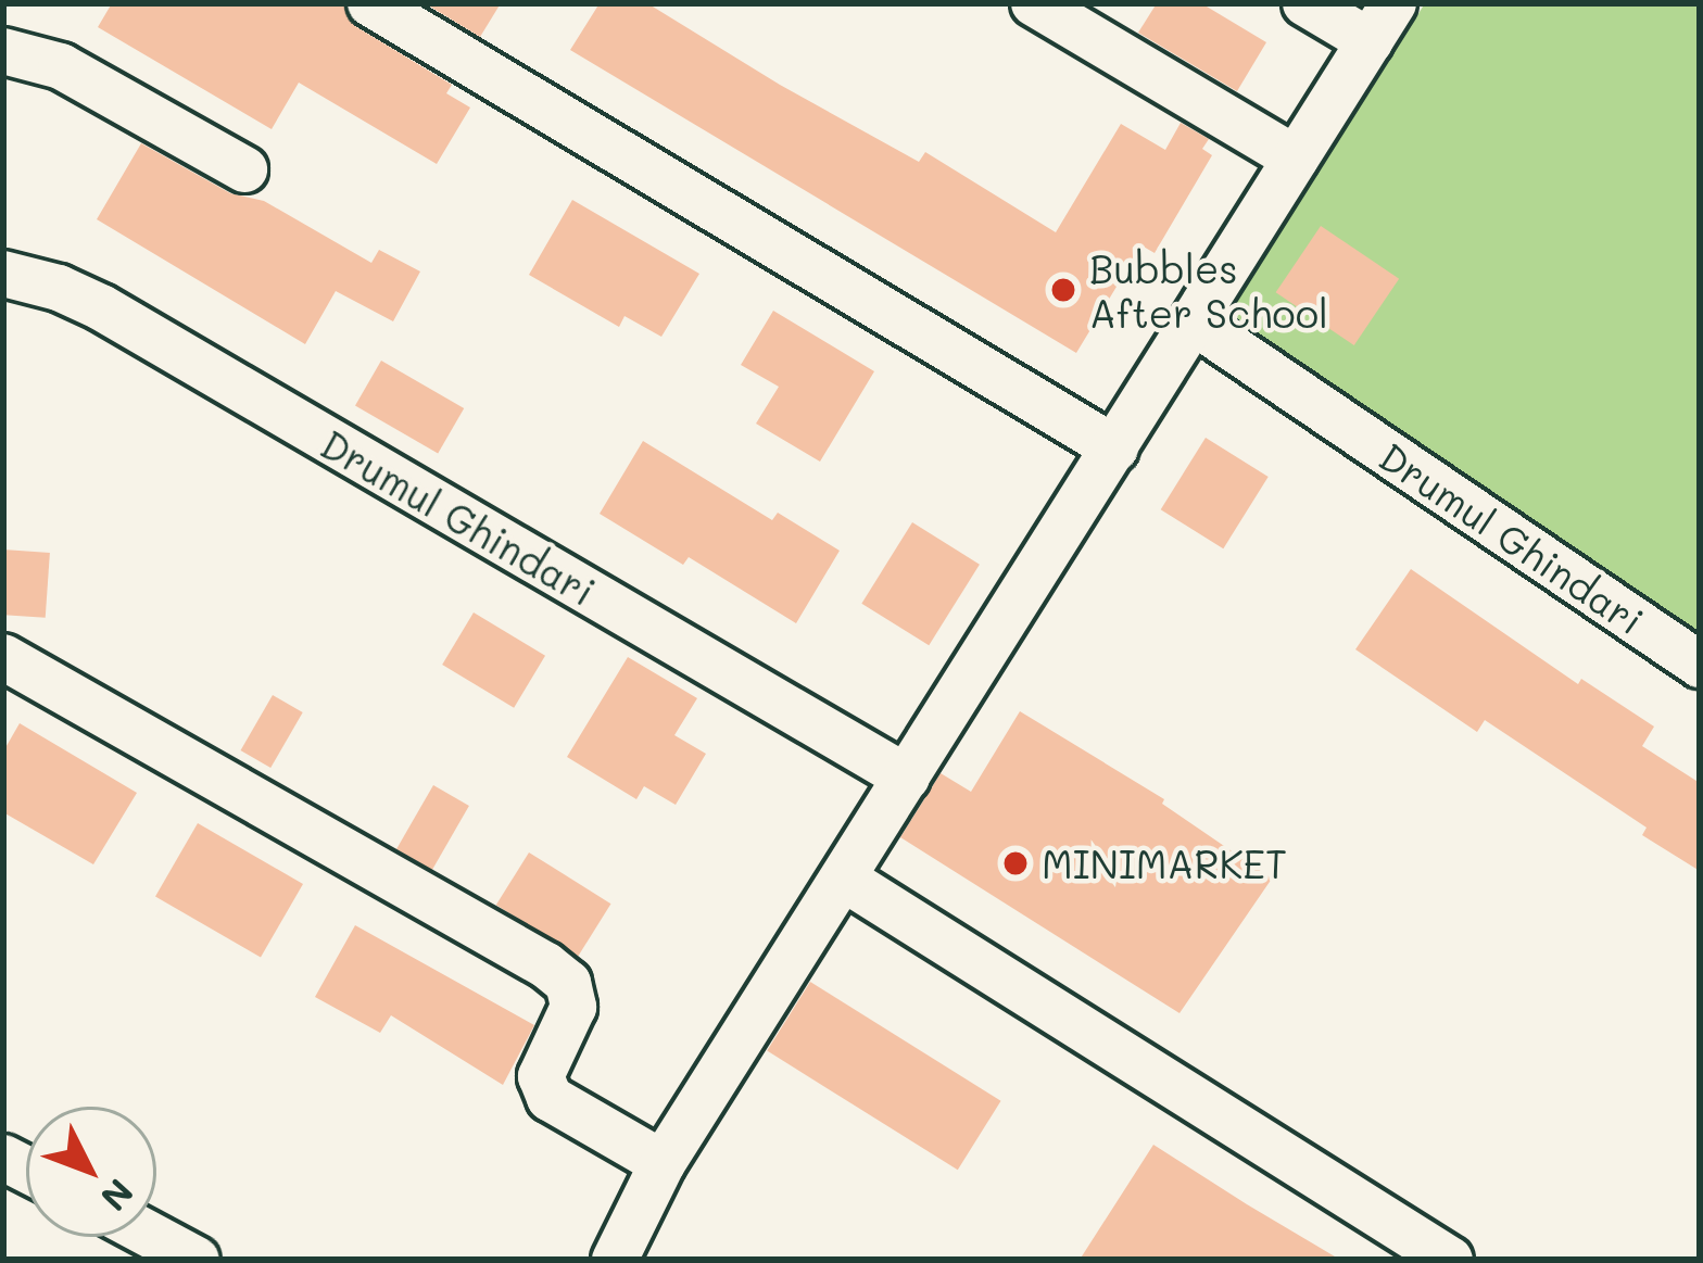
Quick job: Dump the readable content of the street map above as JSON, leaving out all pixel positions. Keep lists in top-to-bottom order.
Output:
{
  "streets": {
    "street": ["Drumul Ghindari"]
  },
  "places": ["Bubbles After School", "MINIMARKET"],
  "north": "bottom right"
}
